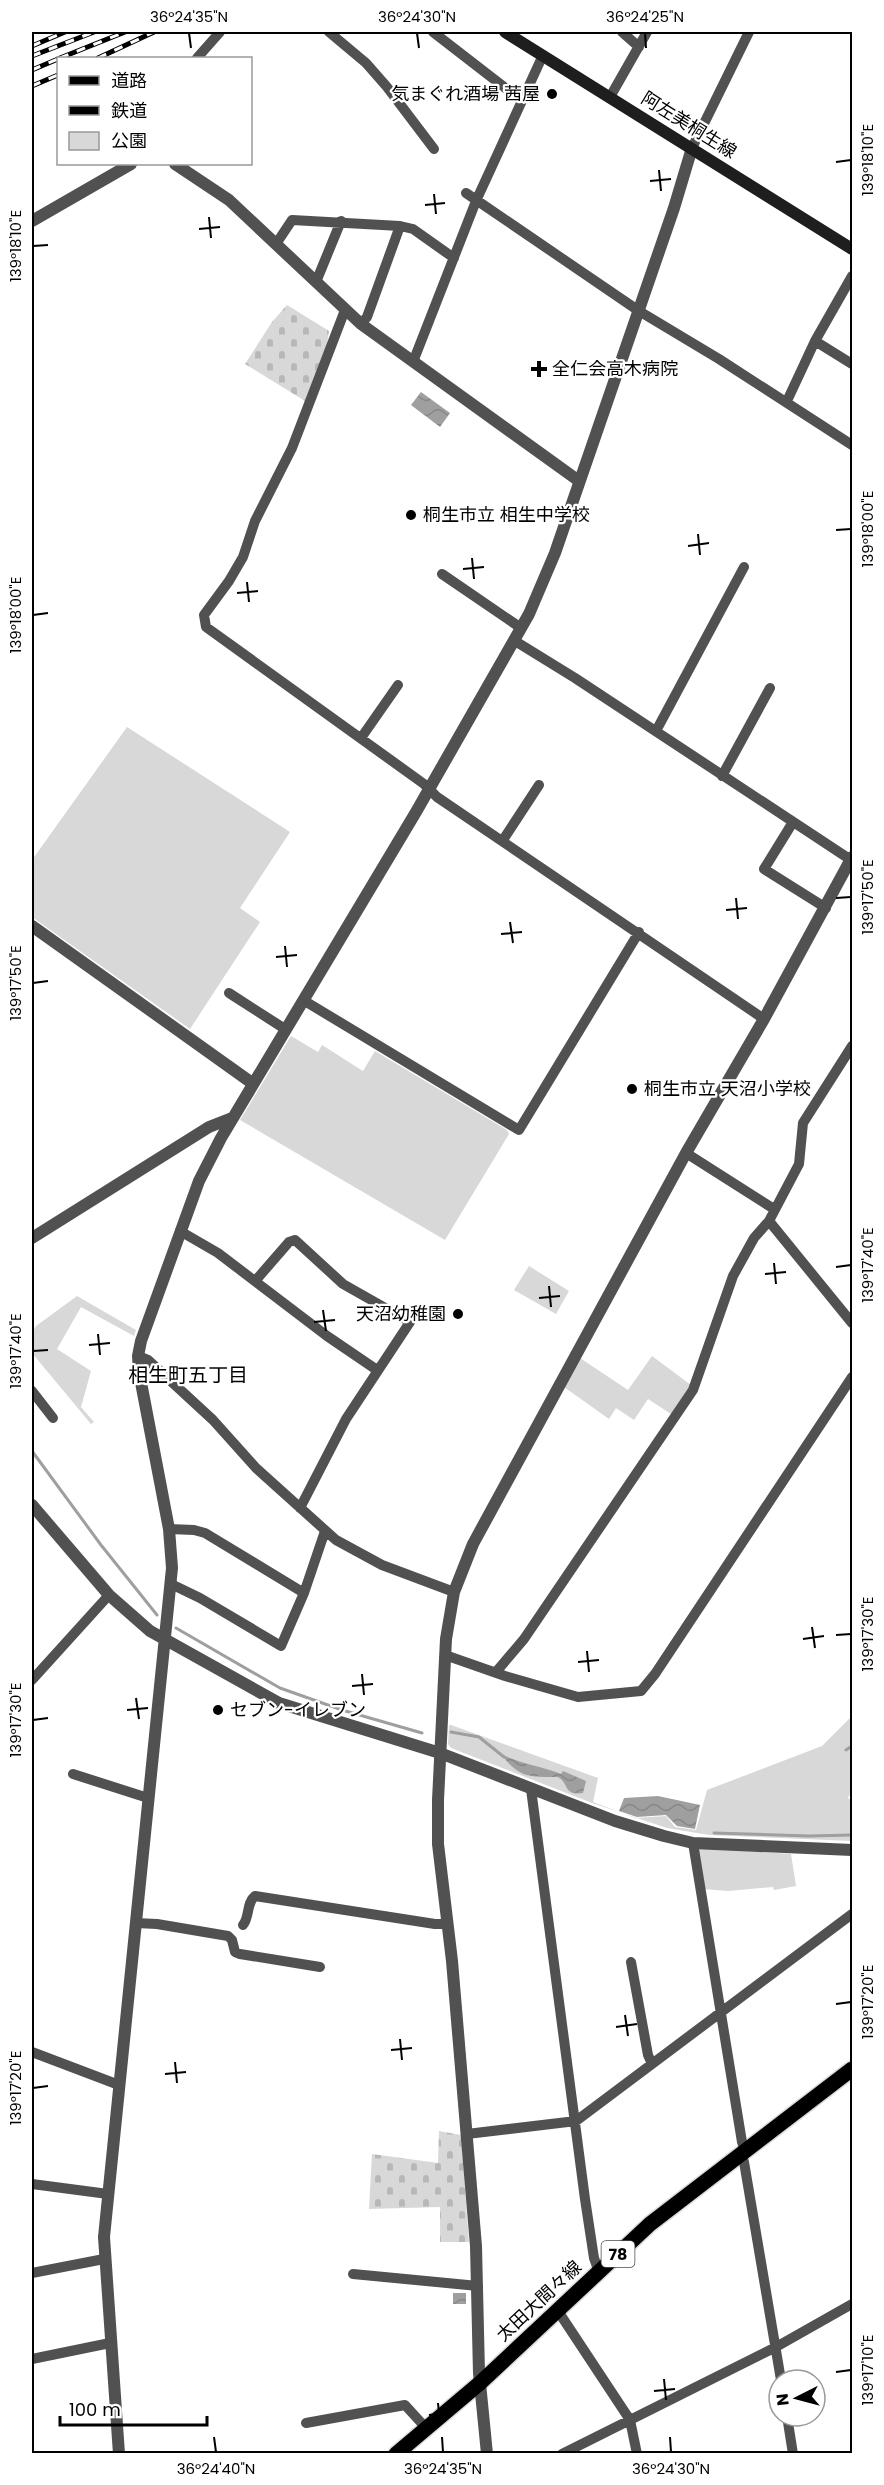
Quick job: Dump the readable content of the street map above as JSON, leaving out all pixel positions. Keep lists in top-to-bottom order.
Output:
{
  "streets": {
    "main road": ["阿左美桐生線", "78", "太田大間々線"]
  },
  "districts": ["相生町五丁目"],
  "places": {
    "other": [
      "気まぐれ酒場 茜屋",
      "桐生市立 相生中学校",
      "桐生市立 天沼小学校",
      "天沼幼稚園",
      "セブン-イレブン"
    ],
    "health": ["全仁会高木病院"]
  },
  "legend": ["道路", "鉄道", "公園"],
  "scale_bar": "100 m",
  "north": "left",
  "coordinates": [
    "36°24'35\"N",
    "36°24'30\"N",
    "36°24'25\"N",
    "139°18'10\"E",
    "139°18'00\"E",
    "139°17'50\"E",
    "139°17'40\"E",
    "139°17'30\"E",
    "139°17'20\"E",
    "139°17'10\"E",
    "36°24'40\"N"
  ]
}
